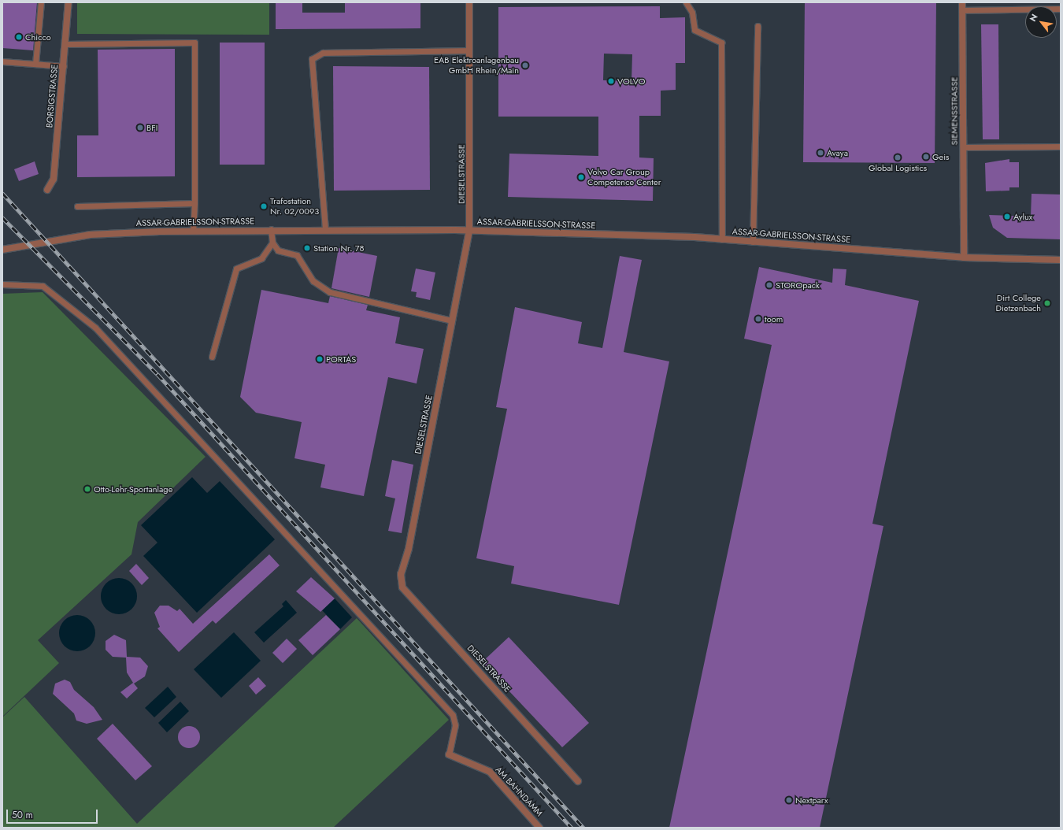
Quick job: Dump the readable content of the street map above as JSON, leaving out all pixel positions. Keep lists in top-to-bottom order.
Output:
{
  "streets": {
    "street": [
      "BORSIGSTRASSE",
      "SIEMENSSTRASSE",
      "DIESELSTRASSE",
      "ASSAR-GABRIELSSON-STRASSE",
      "AM BAHNDAMM"
    ]
  },
  "crossings": [
    ["SIEMENSSTRASSE", "ASSAR-GABRIELSSON-STRASSE"],
    ["DIESELSTRASSE", "ASSAR-GABRIELSSON-STRASSE"]
  ],
  "places": [
    "Chicco",
    "EAB Elektroanlagenbau GmbH Rhein/Main",
    "VOLVO",
    "BFI",
    "Avaya",
    "Geis",
    "Global Logistics",
    "Volvo Car Group Competence Center",
    "Trafostation Nr. 02/0093",
    "Aylux",
    "Station Nr. 78",
    "STOROpack",
    "Dirt College Dietzenbach",
    "toom",
    "PORTAS",
    "Otto-Lehr-Sportanlage",
    "Nextparx"
  ],
  "scale_bar": "50 m",
  "north": "top left"
}
